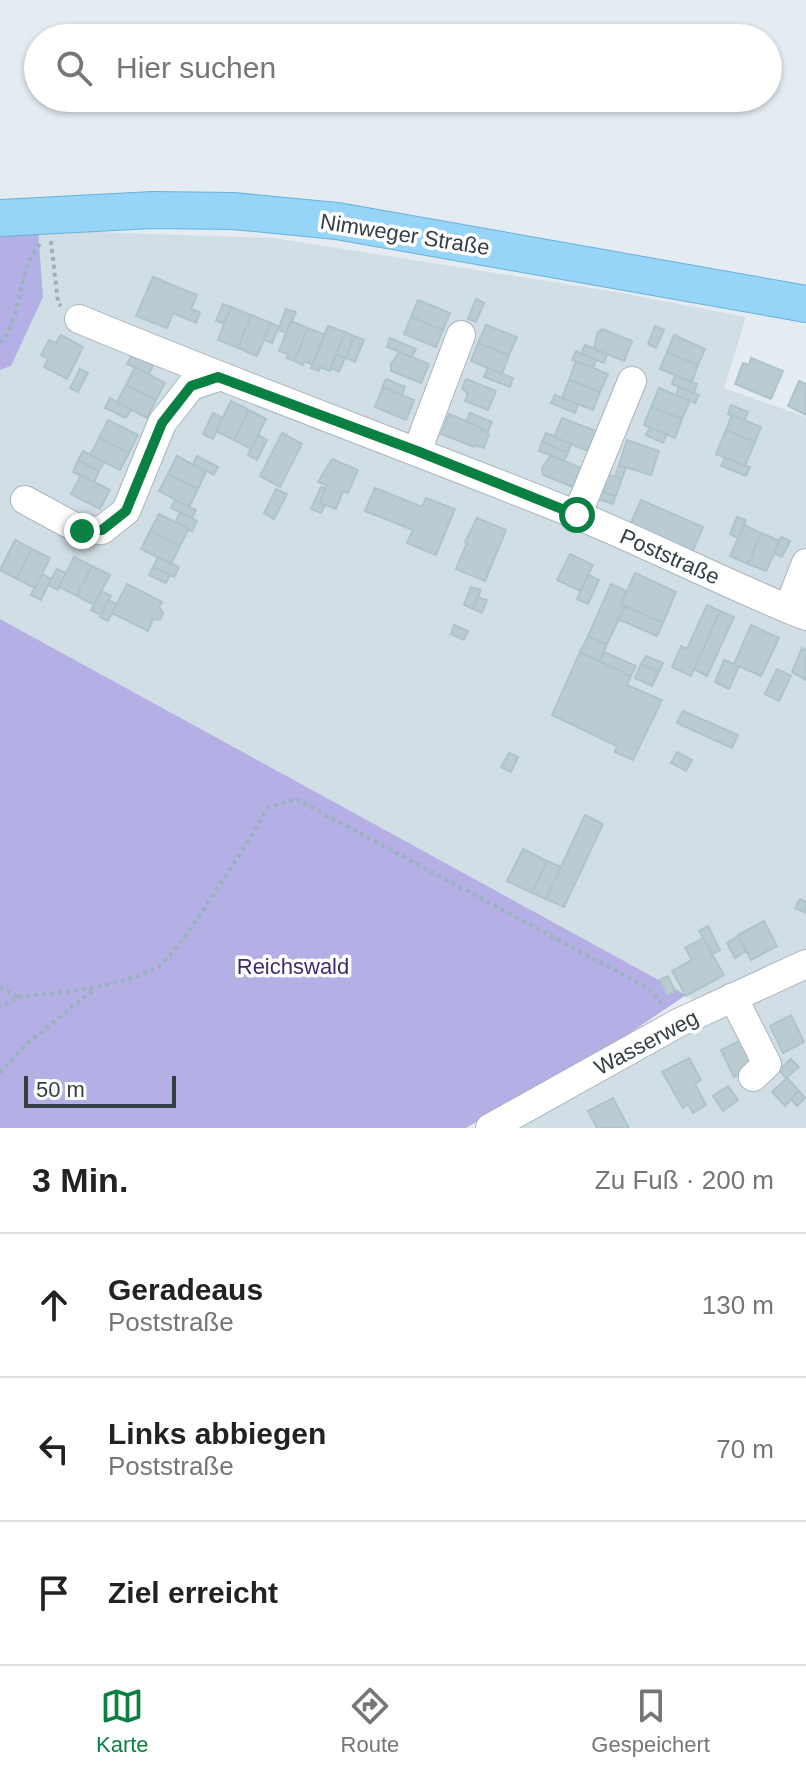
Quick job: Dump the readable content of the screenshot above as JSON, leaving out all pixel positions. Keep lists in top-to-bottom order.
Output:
{
  "streets": {
    "main road": ["Nimweger Straße"],
    "street": ["Poststraße", "Wasserweg"]
  },
  "parks": ["Reichswald"],
  "scale_bar": "50 m",
  "page": {
    "search": "Hier suchen",
    "scale": "50 m",
    "heading": ["3 Min.", "Zu Fuß · 200 m"],
    "list": [
      ["Geradeaus", "Poststraße", "130 m"],
      ["Links abbiegen", "Poststraße", "70 m"],
      "Ziel erreicht"
    ],
    "nav": ["Karte", "Route", "Gespeichert"]
  }
}
